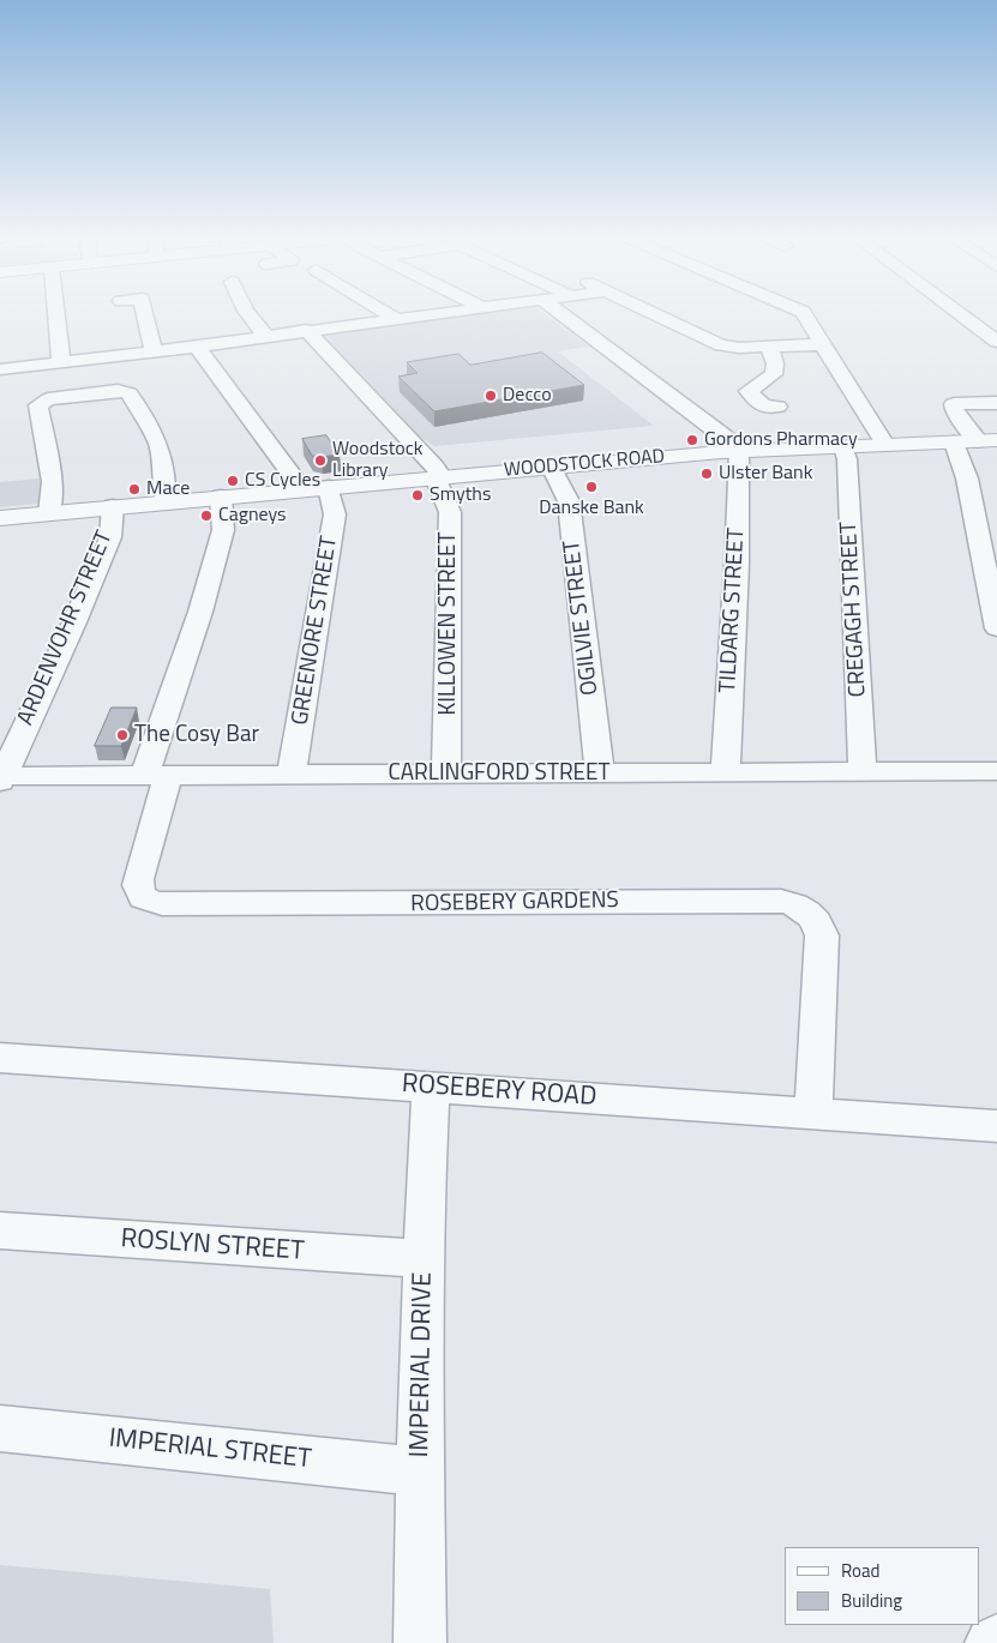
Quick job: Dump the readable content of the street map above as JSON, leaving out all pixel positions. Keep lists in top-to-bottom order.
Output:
{
  "streets": {
    "street": [
      "WOODSTOCK ROAD",
      "CREGAGH STREET",
      "TILDARG STREET",
      "OGILVIE STREET",
      "KILLOWEN STREET",
      "ARDENVOHR STREET",
      "GREENORE STREET",
      "CARLINGFORD STREET",
      "ROSEBERY GARDENS",
      "ROSEBERY ROAD",
      "ROSLYN STREET",
      "IMPERIAL DRIVE",
      "IMPERIAL STREET"
    ]
  },
  "crossings": [
    ["WOODSTOCK ROAD", "CREGAGH STREET"],
    ["WOODSTOCK ROAD", "TILDARG STREET"],
    ["WOODSTOCK ROAD", "OGILVIE STREET"],
    ["WOODSTOCK ROAD", "KILLOWEN STREET"],
    ["WOODSTOCK ROAD", "ARDENVOHR STREET"],
    ["WOODSTOCK ROAD", "GREENORE STREET"],
    ["CREGAGH STREET", "CARLINGFORD STREET"],
    ["TILDARG STREET", "CARLINGFORD STREET"],
    ["OGILVIE STREET", "CARLINGFORD STREET"],
    ["KILLOWEN STREET", "CARLINGFORD STREET"],
    ["ARDENVOHR STREET", "CARLINGFORD STREET"],
    ["GREENORE STREET", "CARLINGFORD STREET"],
    ["CARLINGFORD STREET", "ROSEBERY GARDENS"],
    ["ROSEBERY GARDENS", "ROSEBERY ROAD"],
    ["ROSEBERY ROAD", "IMPERIAL DRIVE"],
    ["ROSLYN STREET", "IMPERIAL DRIVE"],
    ["IMPERIAL DRIVE", "IMPERIAL STREET"]
  ],
  "places": [
    "Decco",
    "Gordons Pharmacy",
    "Woodstock Library",
    "Ulster Bank",
    "CS Cycles",
    "Danske Bank",
    "Mace",
    "Smyths",
    "Cagneys",
    "The Cosy Bar"
  ],
  "legend": ["Road", "Building"]
}
